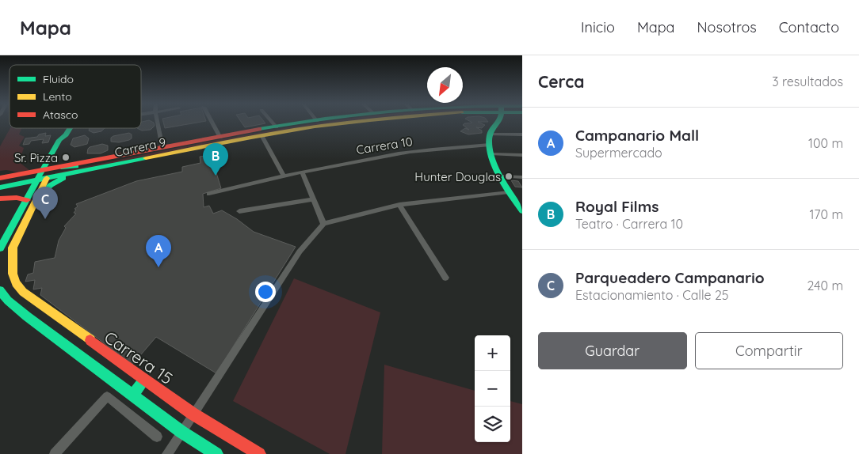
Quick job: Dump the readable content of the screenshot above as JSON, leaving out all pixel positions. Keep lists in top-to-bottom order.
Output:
{
  "streets": {
    "main road": ["Carrera 9", "Carrera 15"],
    "street": ["Carrera 10"]
  },
  "places": ["Sr. Pizza", "Hunter Douglas"],
  "legend": ["Fluido", "Lento", "Atasco"],
  "north": "bottom left",
  "page": {
    "header": "Mapa",
    "nav": [
      "Inicio",
      "Mapa",
      "Nosotros",
      "Contacto"
    ],
    "heading": ["Cerca", "3 resultados"],
    "list": [
      {
        "mark": "A",
        "name": "Campanario Mall",
        "note": "Supermercado",
        "value": "100 m"
      },
      {
        "mark": "B",
        "name": "Royal Films",
        "note": "Teatro · Carrera 10",
        "value": "170 m"
      },
      {
        "mark": "C",
        "name": "Parqueadero Campanario",
        "note": "Estacionamiento · Calle 25",
        "value": "240 m"
      }
    ],
    "pins": ["B", "C", "A"],
    "buttons": ["Guardar", "Compartir"],
    "map_buttons": ["+", "−"]
  }
}
